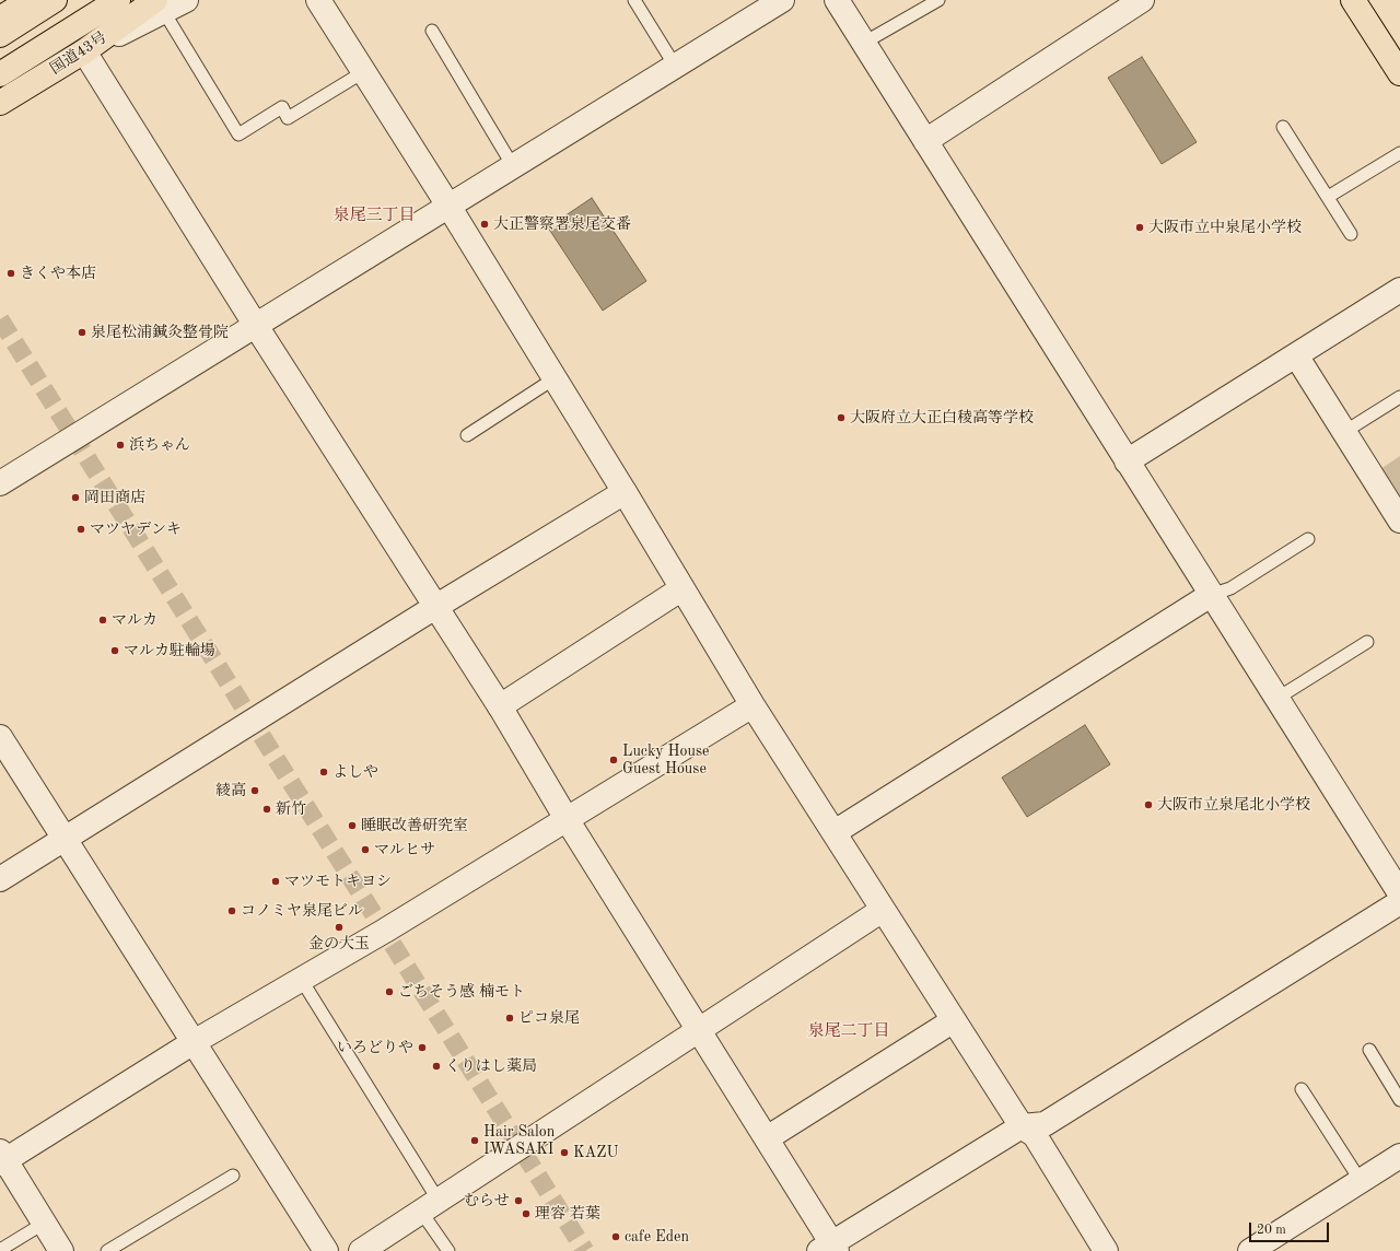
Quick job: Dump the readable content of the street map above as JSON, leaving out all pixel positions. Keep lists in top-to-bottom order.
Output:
{
  "streets": {
    "main road": ["国道43号"]
  },
  "districts": ["泉尾三丁目", "泉尾二丁目"],
  "places": [
    "大正警察署泉尾交番",
    "大阪市立中泉尾小学校",
    "きくや本店",
    "泉尾松浦鍼灸整骨院",
    "大阪府立大正白稜高等学校",
    "浜ちゃん",
    "岡田商店",
    "マツヤデンキ",
    "マルカ",
    "マルカ駐輪場",
    "Lucky House Guest House",
    "よしや",
    "綾高",
    "大阪市立泉尾北小学校",
    "新竹",
    "睡眠改善研究室",
    "マルヒサ",
    "マツモトキヨシ",
    "コノミヤ泉尾ビル",
    "金の大玉",
    "ごちそう感 楠モト",
    "ピコ泉尾",
    "いろどりや",
    "くりはし薬局",
    "Hair Salon IWASAKI",
    "KAZU",
    "むらせ",
    "理容 若葉",
    "cafe Eden"
  ],
  "scale_bar": "20 m"
}
